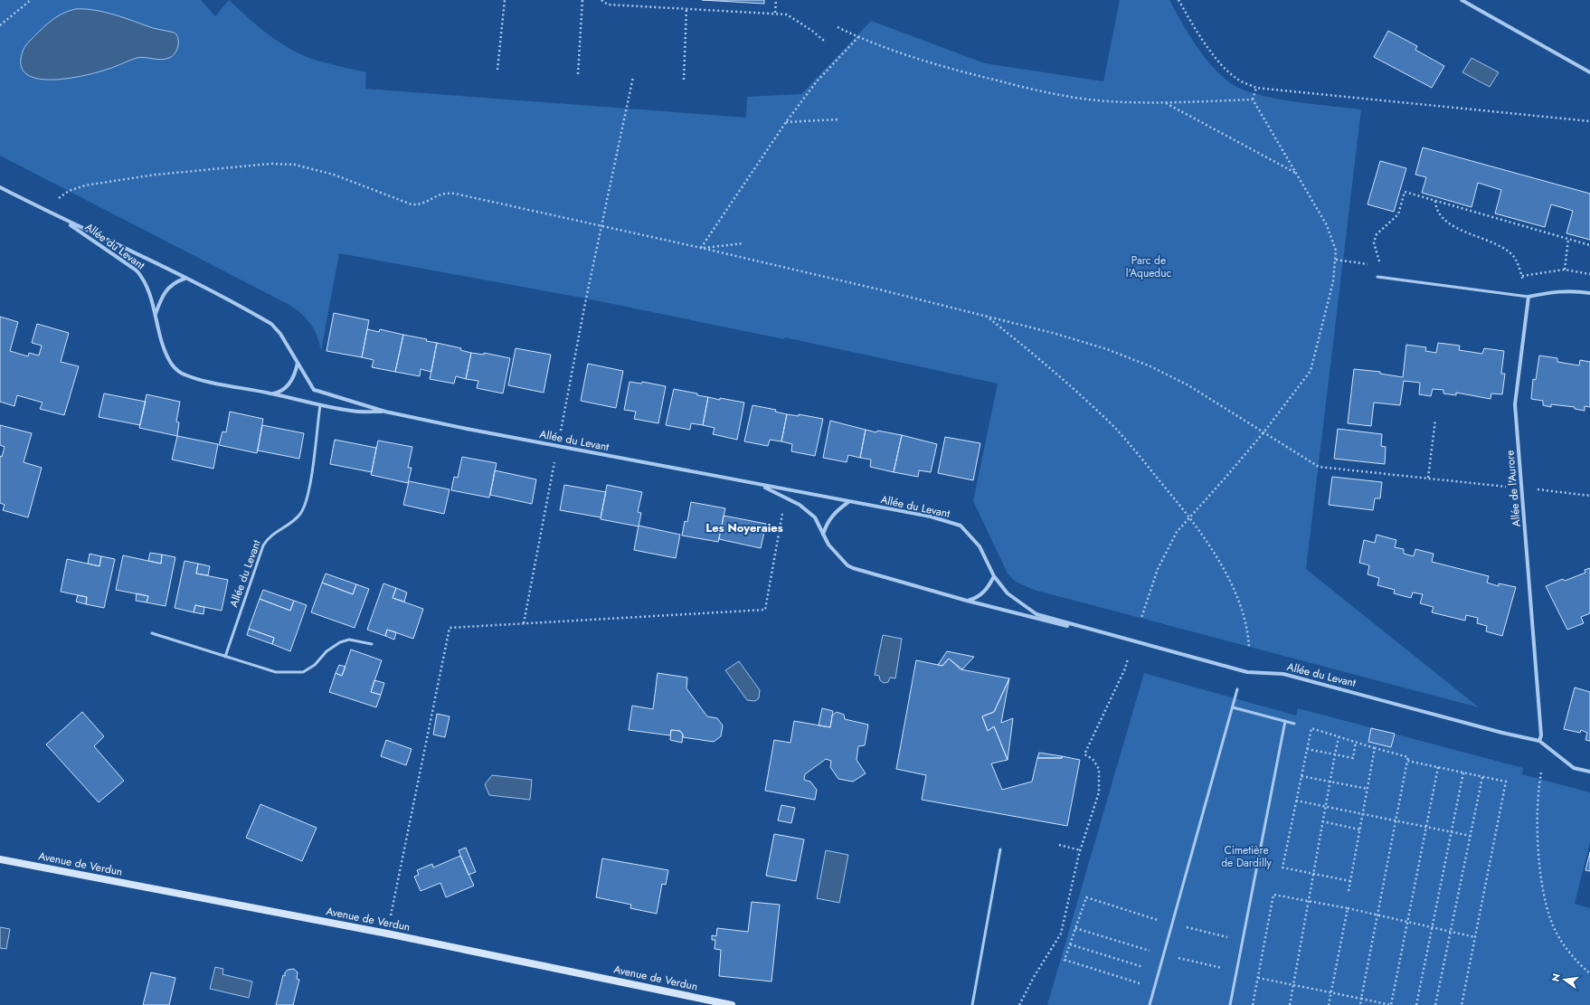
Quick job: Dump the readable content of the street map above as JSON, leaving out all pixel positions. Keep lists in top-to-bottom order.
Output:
{
  "streets": {
    "street": ["Allée du Levant", "Allée de l'Aurore", "Avenue de Verdun"]
  },
  "crossings": [
    ["Allée du Levant", "Allée de l'Aurore"]
  ],
  "districts": ["Les Noyeraies"],
  "parks": ["Parc de l'Aqueduc", "Cimetière de Dardilly"],
  "north": "left"
}
